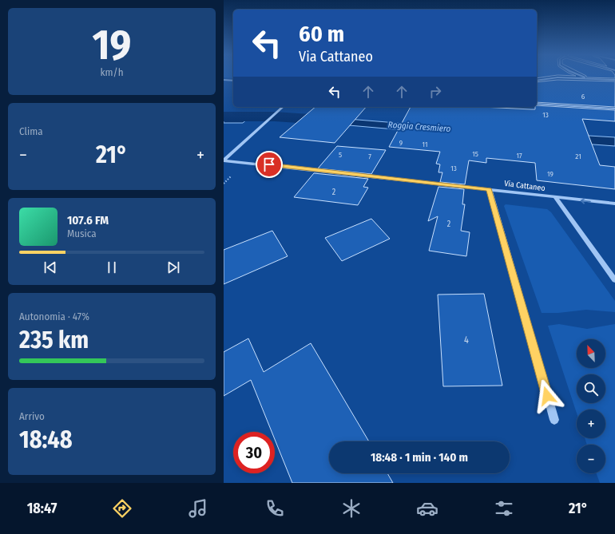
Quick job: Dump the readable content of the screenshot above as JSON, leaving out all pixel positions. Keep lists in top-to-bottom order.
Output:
{
  "streets": {
    "street": ["Via Cattaneo"]
  },
  "water": ["Roggia Cresmiero"],
  "house_numbers": [
    "6",
    "13",
    "9",
    "11",
    "15",
    "5",
    "17",
    "7",
    "21",
    "13",
    "19",
    "2",
    "2",
    "4"
  ],
  "north": "top left",
  "page": {
    "tile": [
      ["19", "km/h"],
      "Clima",
      ["Autonomia · 47%", "235 km"],
      ["Arrivo", "18:48"]
    ],
    "turn": ["60 m", "Via Cattaneo"],
    "heat": ["−", "21°", "+"],
    "song": ["107.6 FM", "Musica"],
    "map_buttons": ["+", "−"],
    "limit": "30",
    "trip": "18:48 · 1 min · 140 m",
    "tabs": ["18:47", "21°"]
  }
}
